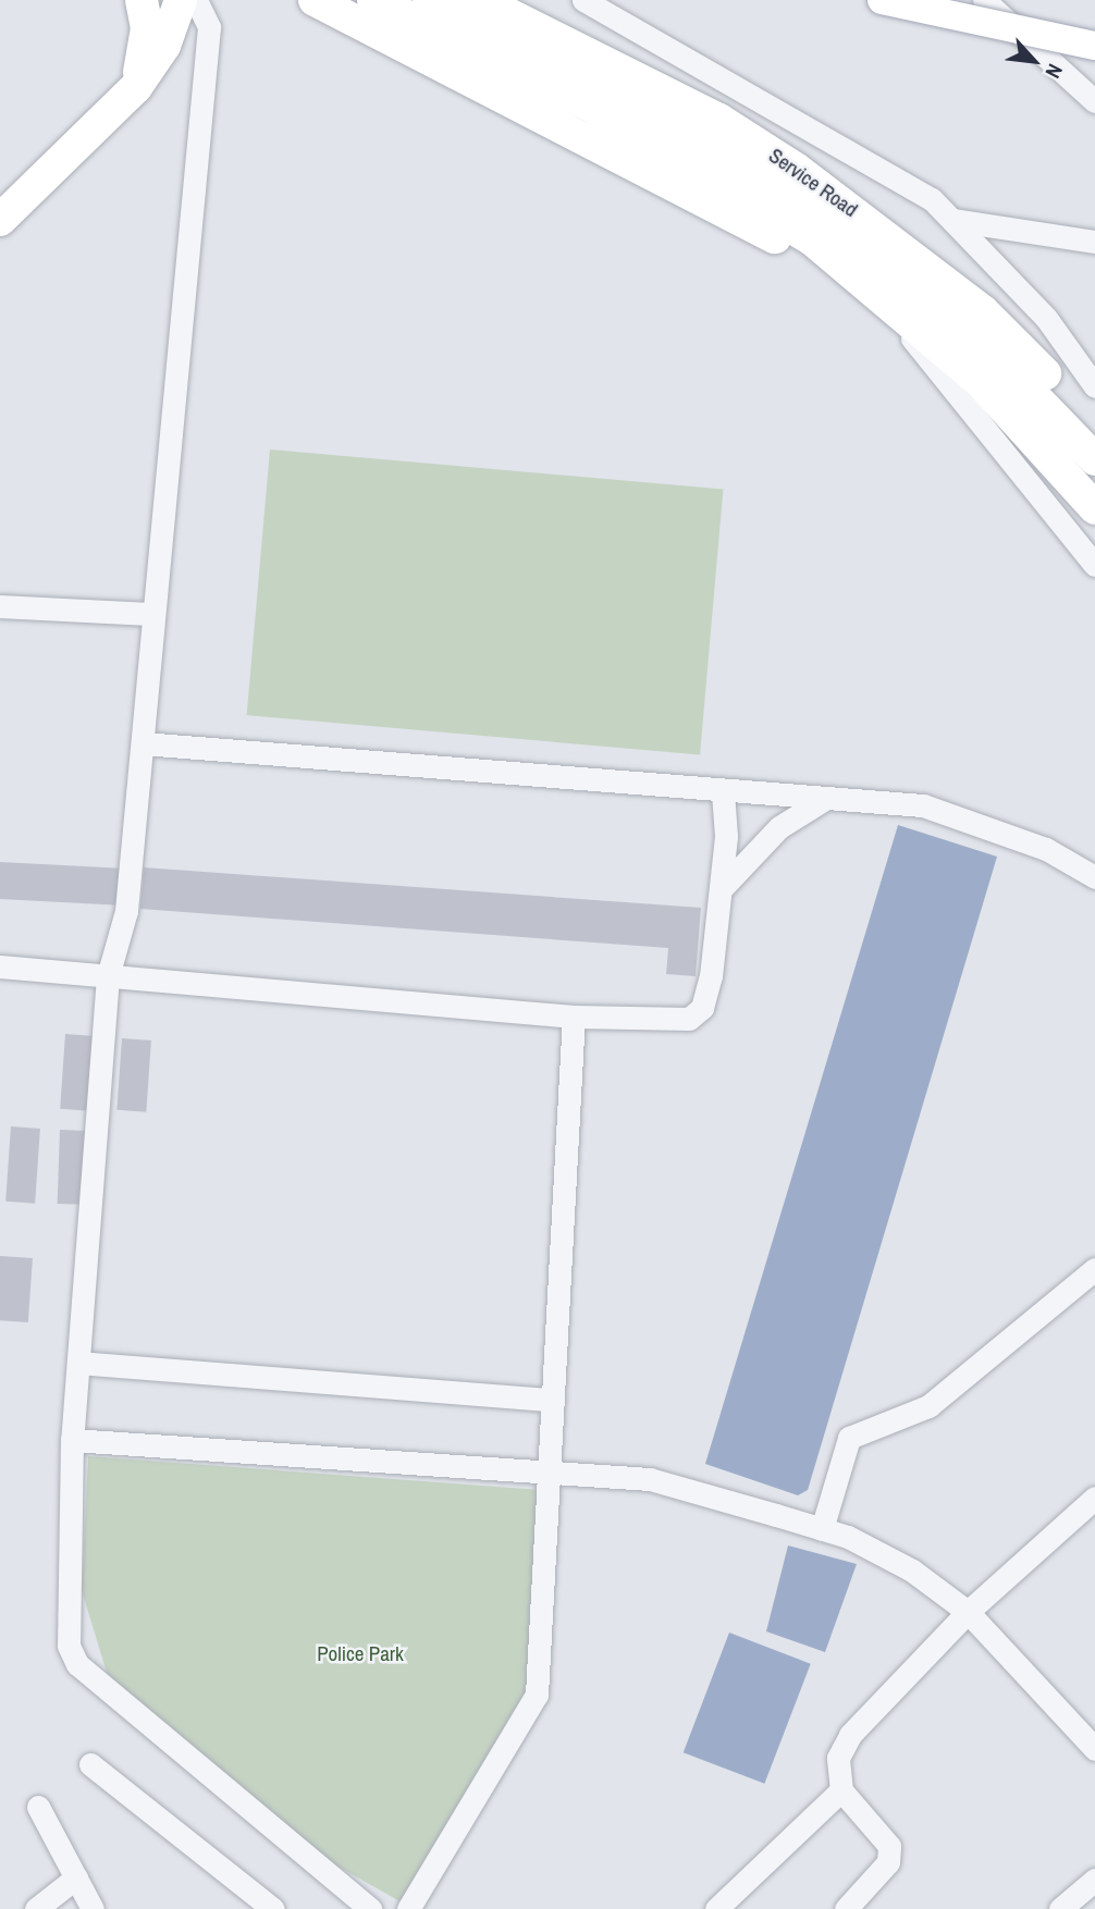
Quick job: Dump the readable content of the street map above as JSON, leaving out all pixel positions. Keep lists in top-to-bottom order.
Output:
{
  "streets": {
    "highway": ["Service Road"]
  },
  "parks": ["Police Park"],
  "north": "bottom right"
}
